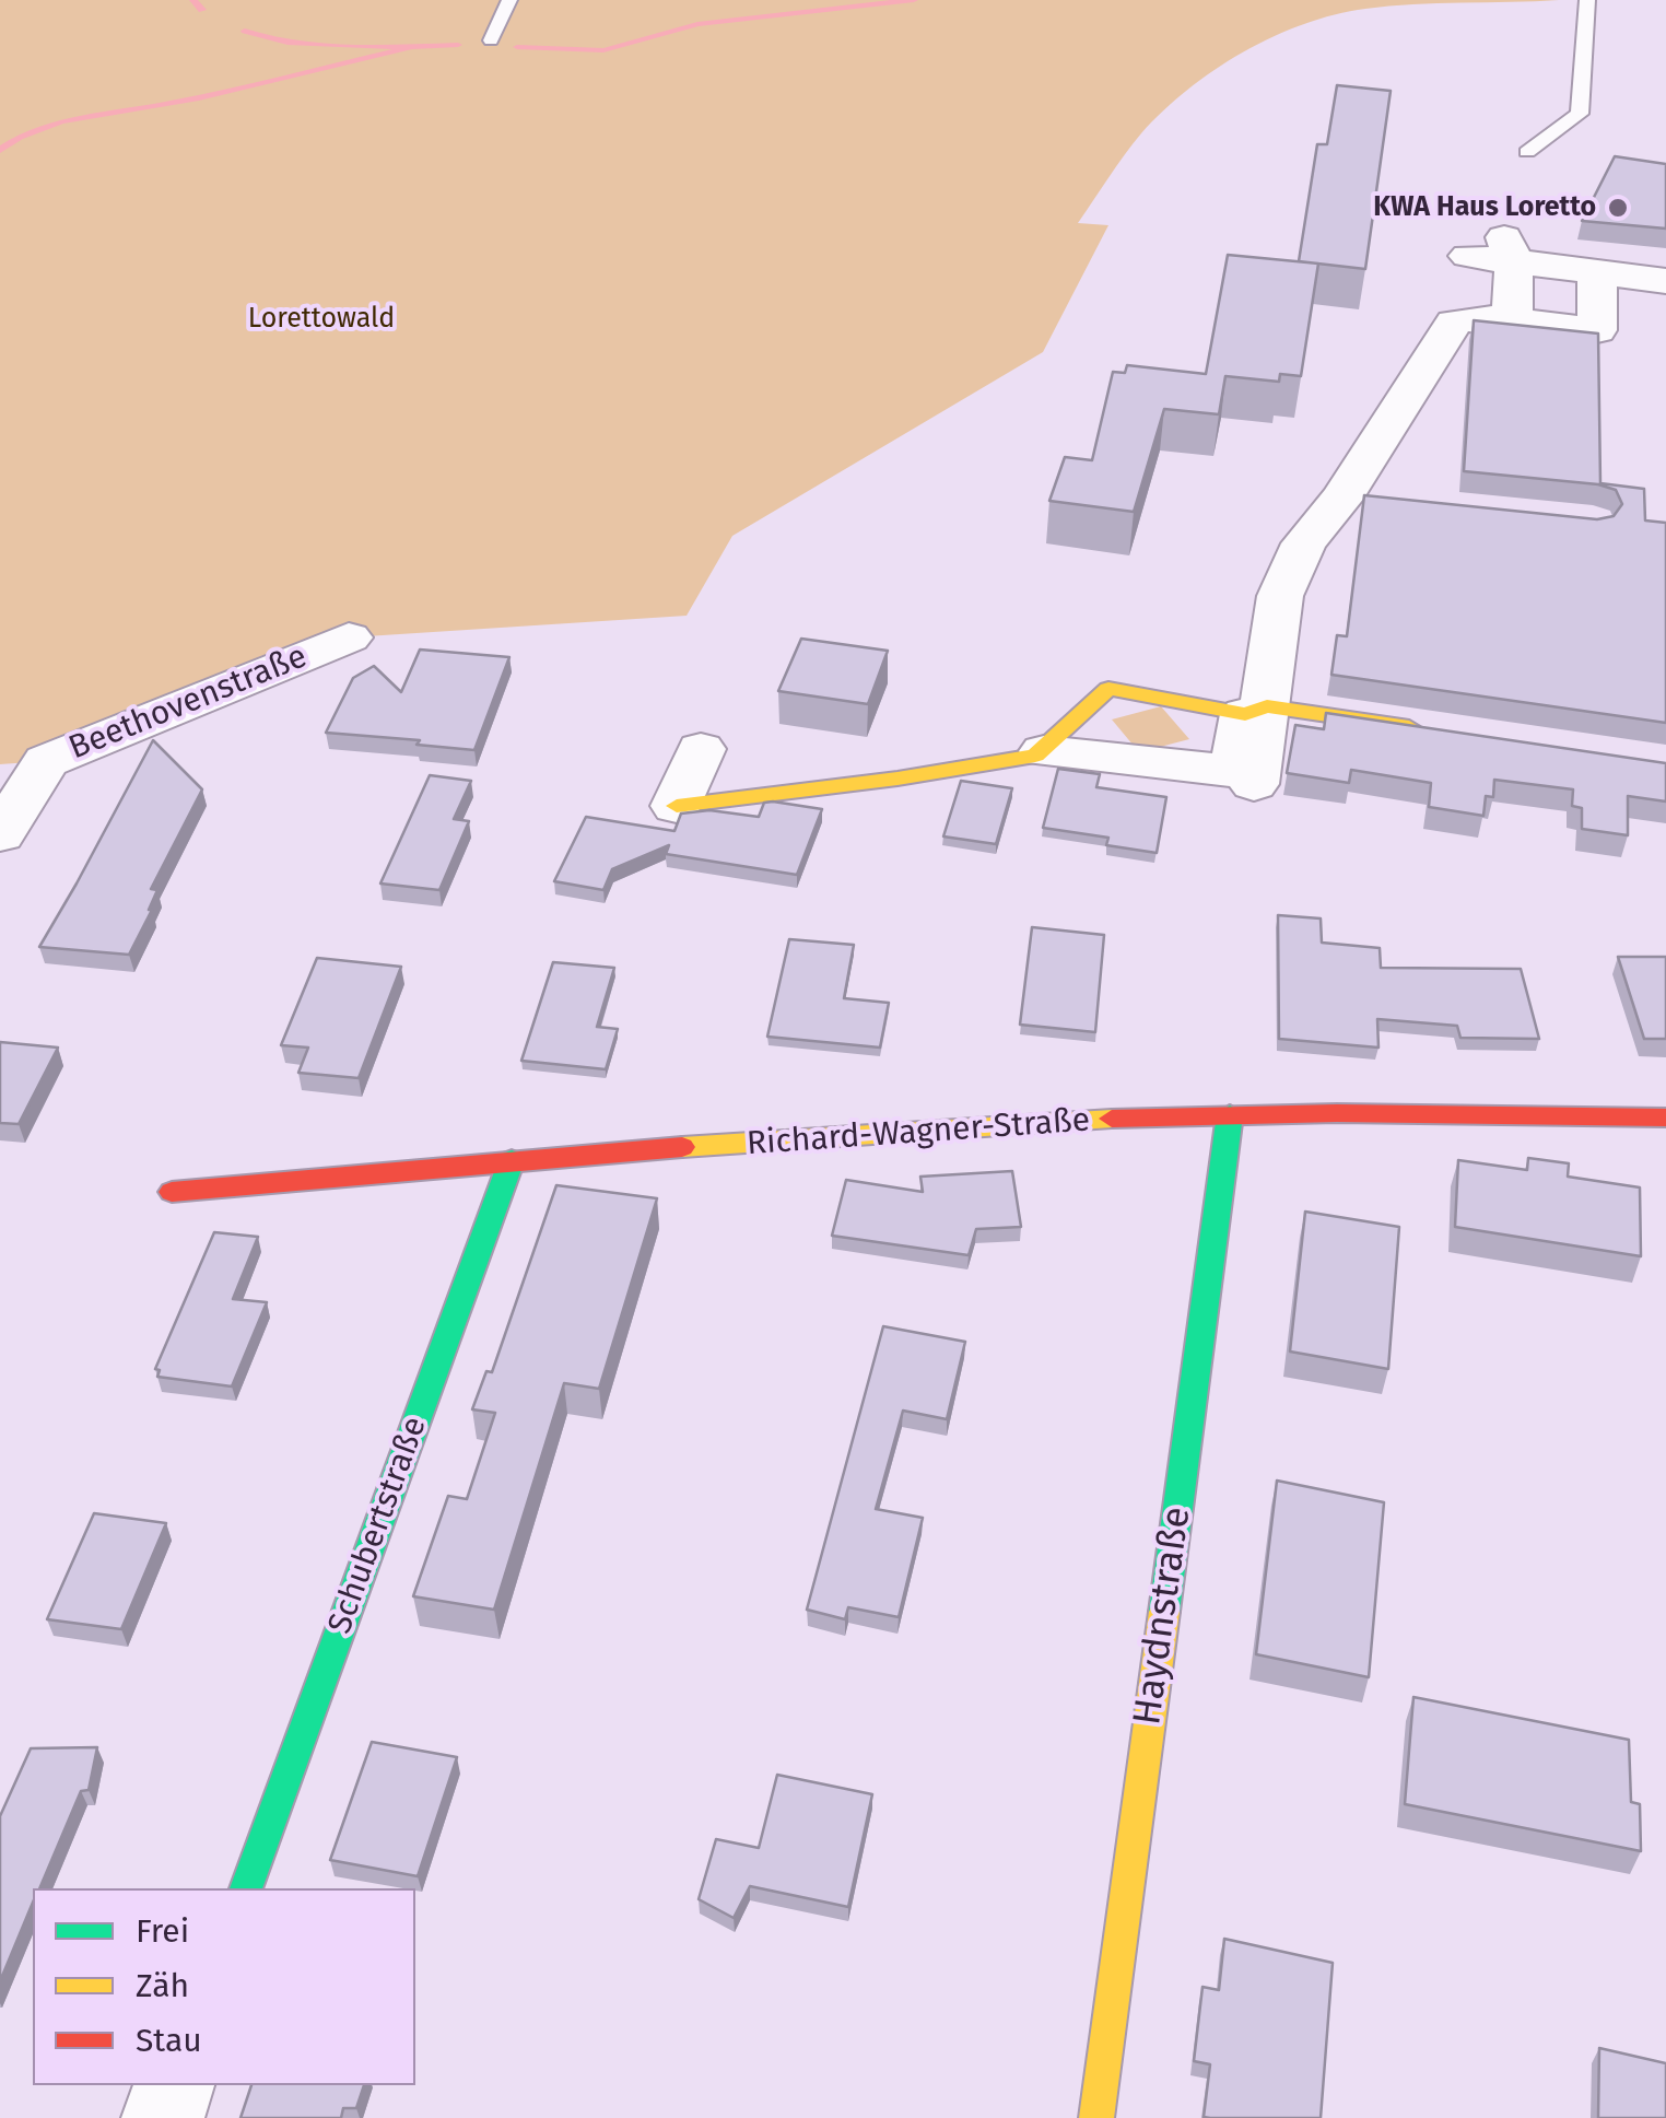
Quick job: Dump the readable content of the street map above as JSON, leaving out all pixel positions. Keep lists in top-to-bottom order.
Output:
{
  "streets": {
    "street": [
      "Beethovenstraße",
      "Richard-Wagner-Straße",
      "Schubertstraße",
      "Haydnstraße"
    ]
  },
  "crossings": [
    ["Richard-Wagner-Straße", "Schubertstraße"],
    ["Richard-Wagner-Straße", "Haydnstraße"]
  ],
  "parks": ["Lorettowald"],
  "places": ["KWA Haus Loretto"],
  "legend": ["Frei", "Zäh", "Stau"]
}
